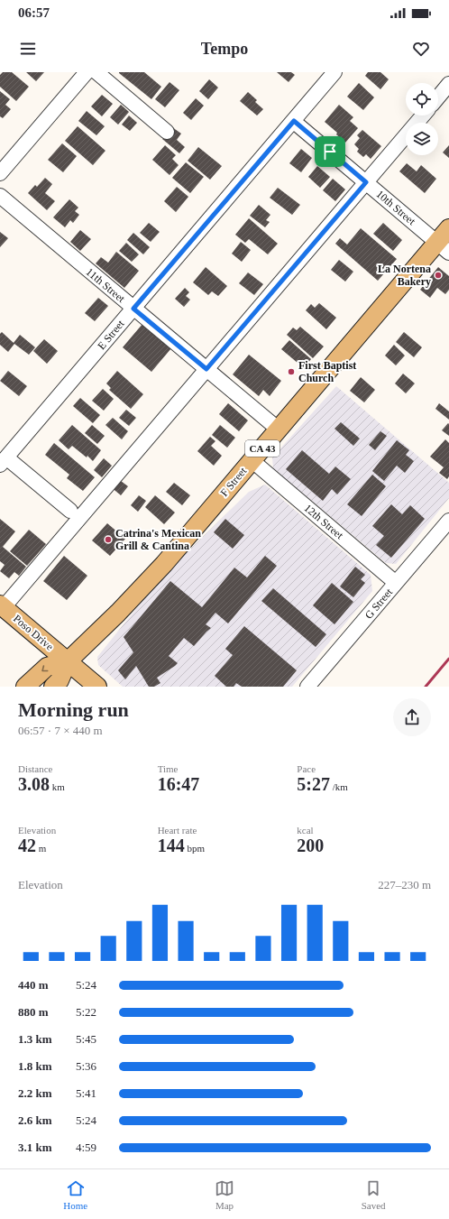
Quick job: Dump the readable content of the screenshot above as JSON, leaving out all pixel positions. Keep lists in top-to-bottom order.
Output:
{
  "streets": {
    "main road": ["CA 43", "F Street", "Poso Drive"],
    "street": [
      "10th Street",
      "11th Street",
      "E Street",
      "12th Street",
      "G Street"
    ]
  },
  "crossings": [
    ["10th Street", "E Street"],
    ["10th Street", "F Street"],
    ["11th Street", "E Street"],
    ["11th Street", "F Street"],
    ["F Street", "12th Street"],
    ["F Street", "Poso Drive"],
    ["12th Street", "G Street"]
  ],
  "places": ["La Nortena Bakery", "First Baptist Church", "Catrina's Mexican Grill & Cantina"],
  "page": {
    "status": "06:57",
    "header": "Tempo",
    "heading": ["Morning run", "06:57 · 7 × 440 m"],
    "stats": [
      ["Distance", "3.08 km"],
      ["Time", "16:47"],
      ["Pace", "5:27 /km"],
      ["Elevation", "42 m"],
      ["Heart rate", "144 bpm"],
      ["kcal", "200"]
    ],
    "chart": ["Elevation", "227–230 m"],
    "list": [
      {
        "name": "440 m",
        "note": "5:24"
      },
      {
        "name": "880 m",
        "note": "5:22"
      },
      {
        "name": "1.3 km",
        "note": "5:45"
      },
      {
        "name": "1.8 km",
        "note": "5:36"
      },
      {
        "name": "2.2 km",
        "note": "5:41"
      },
      {
        "name": "2.6 km",
        "note": "5:24"
      },
      {
        "name": "3.1 km",
        "note": "4:59"
      }
    ],
    "tabs": ["Home", "Map", "Saved"]
  }
}
